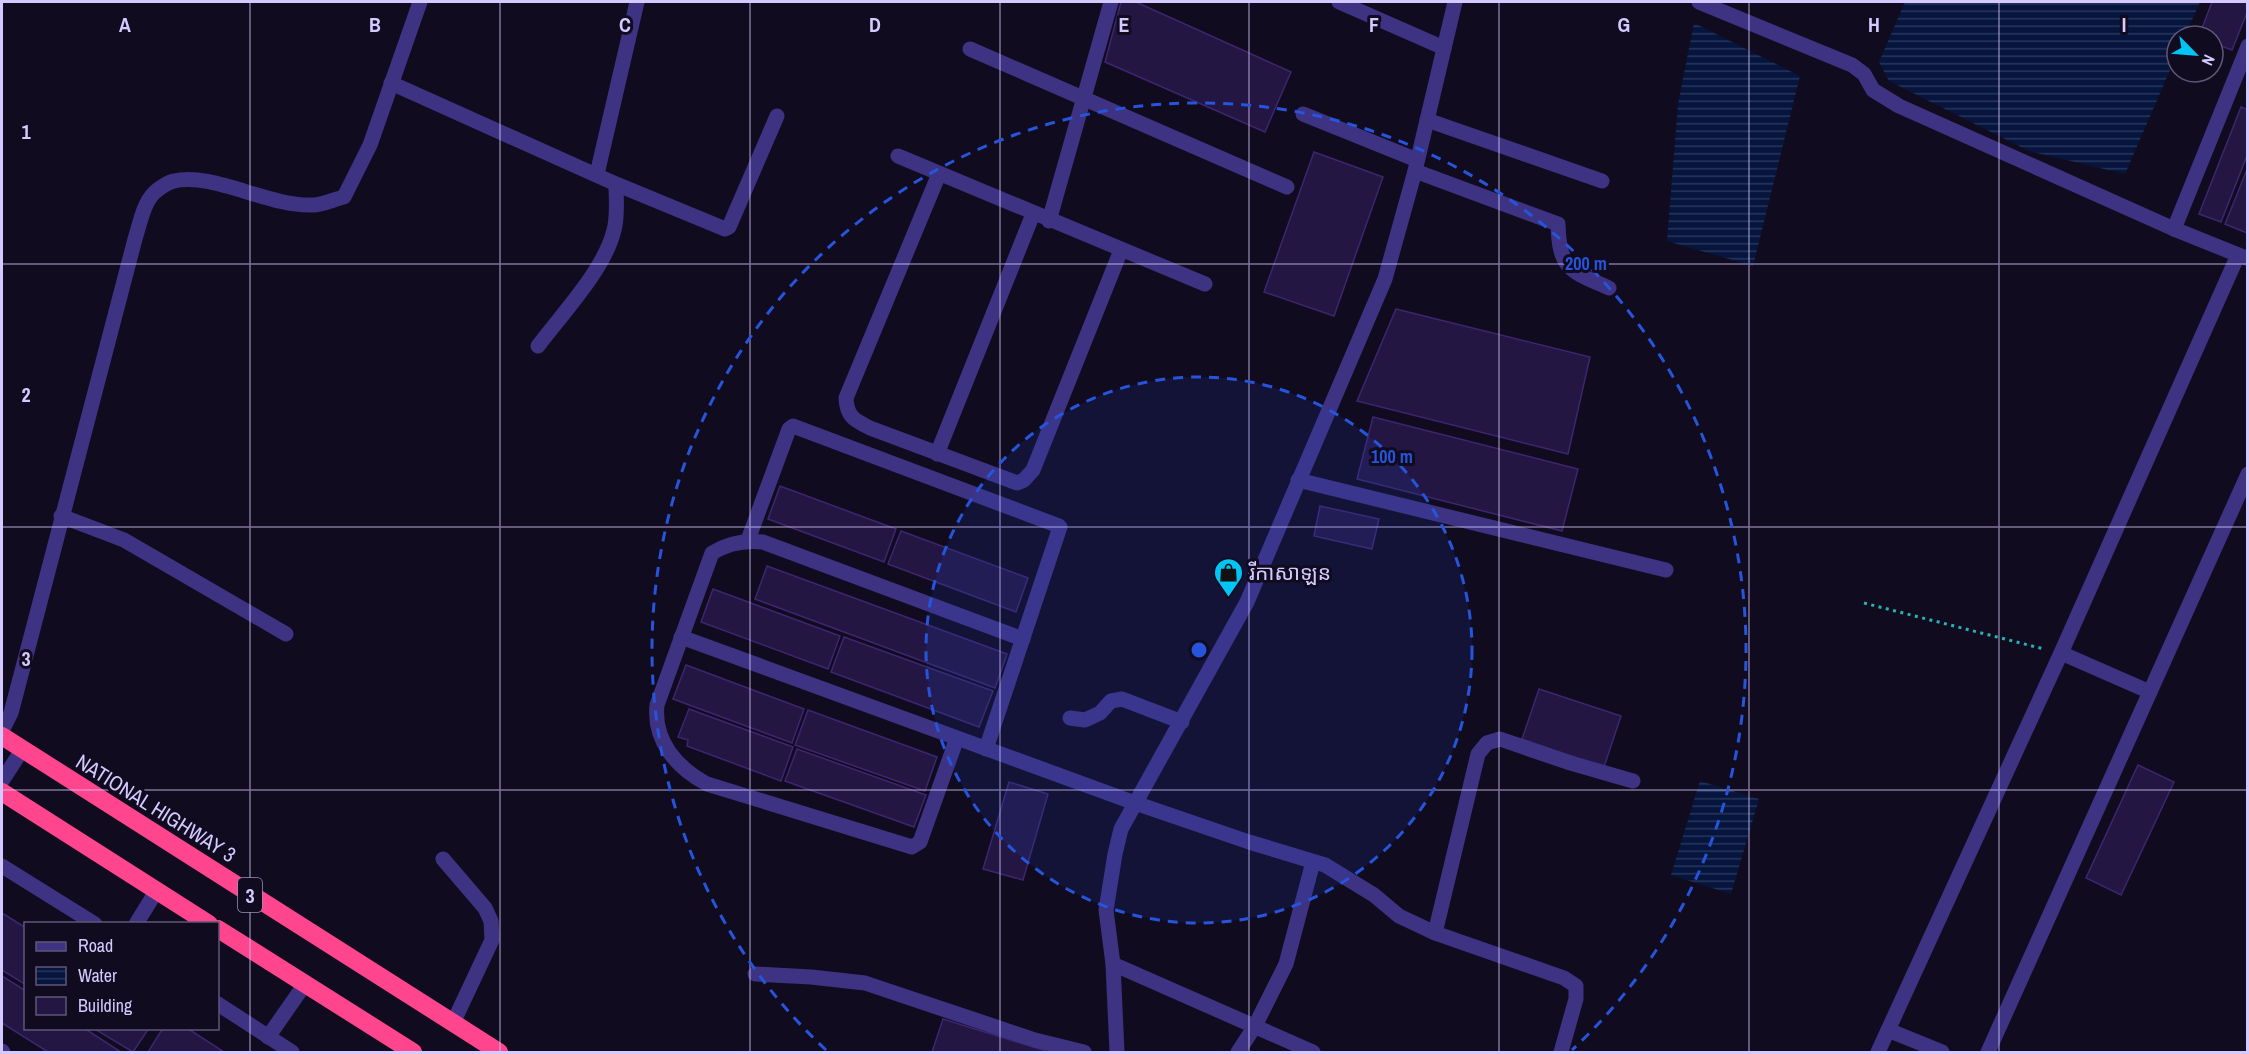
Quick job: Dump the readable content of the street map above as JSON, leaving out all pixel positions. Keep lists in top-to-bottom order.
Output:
{
  "streets": {
    "highway": ["NATIONAL HIGHWAY 3", "3"]
  },
  "places": {
    "shop": ["រីកាសាឡន"]
  },
  "legend": ["Road", "Water", "Building"],
  "north": "bottom right",
  "grid": {
    "columns": [
      "A",
      "B",
      "C",
      "D",
      "E",
      "F",
      "G",
      "H",
      "I"
    ],
    "rows": ["1", "2", "3"]
  },
  "rings": ["200 m", "100 m"]
}
